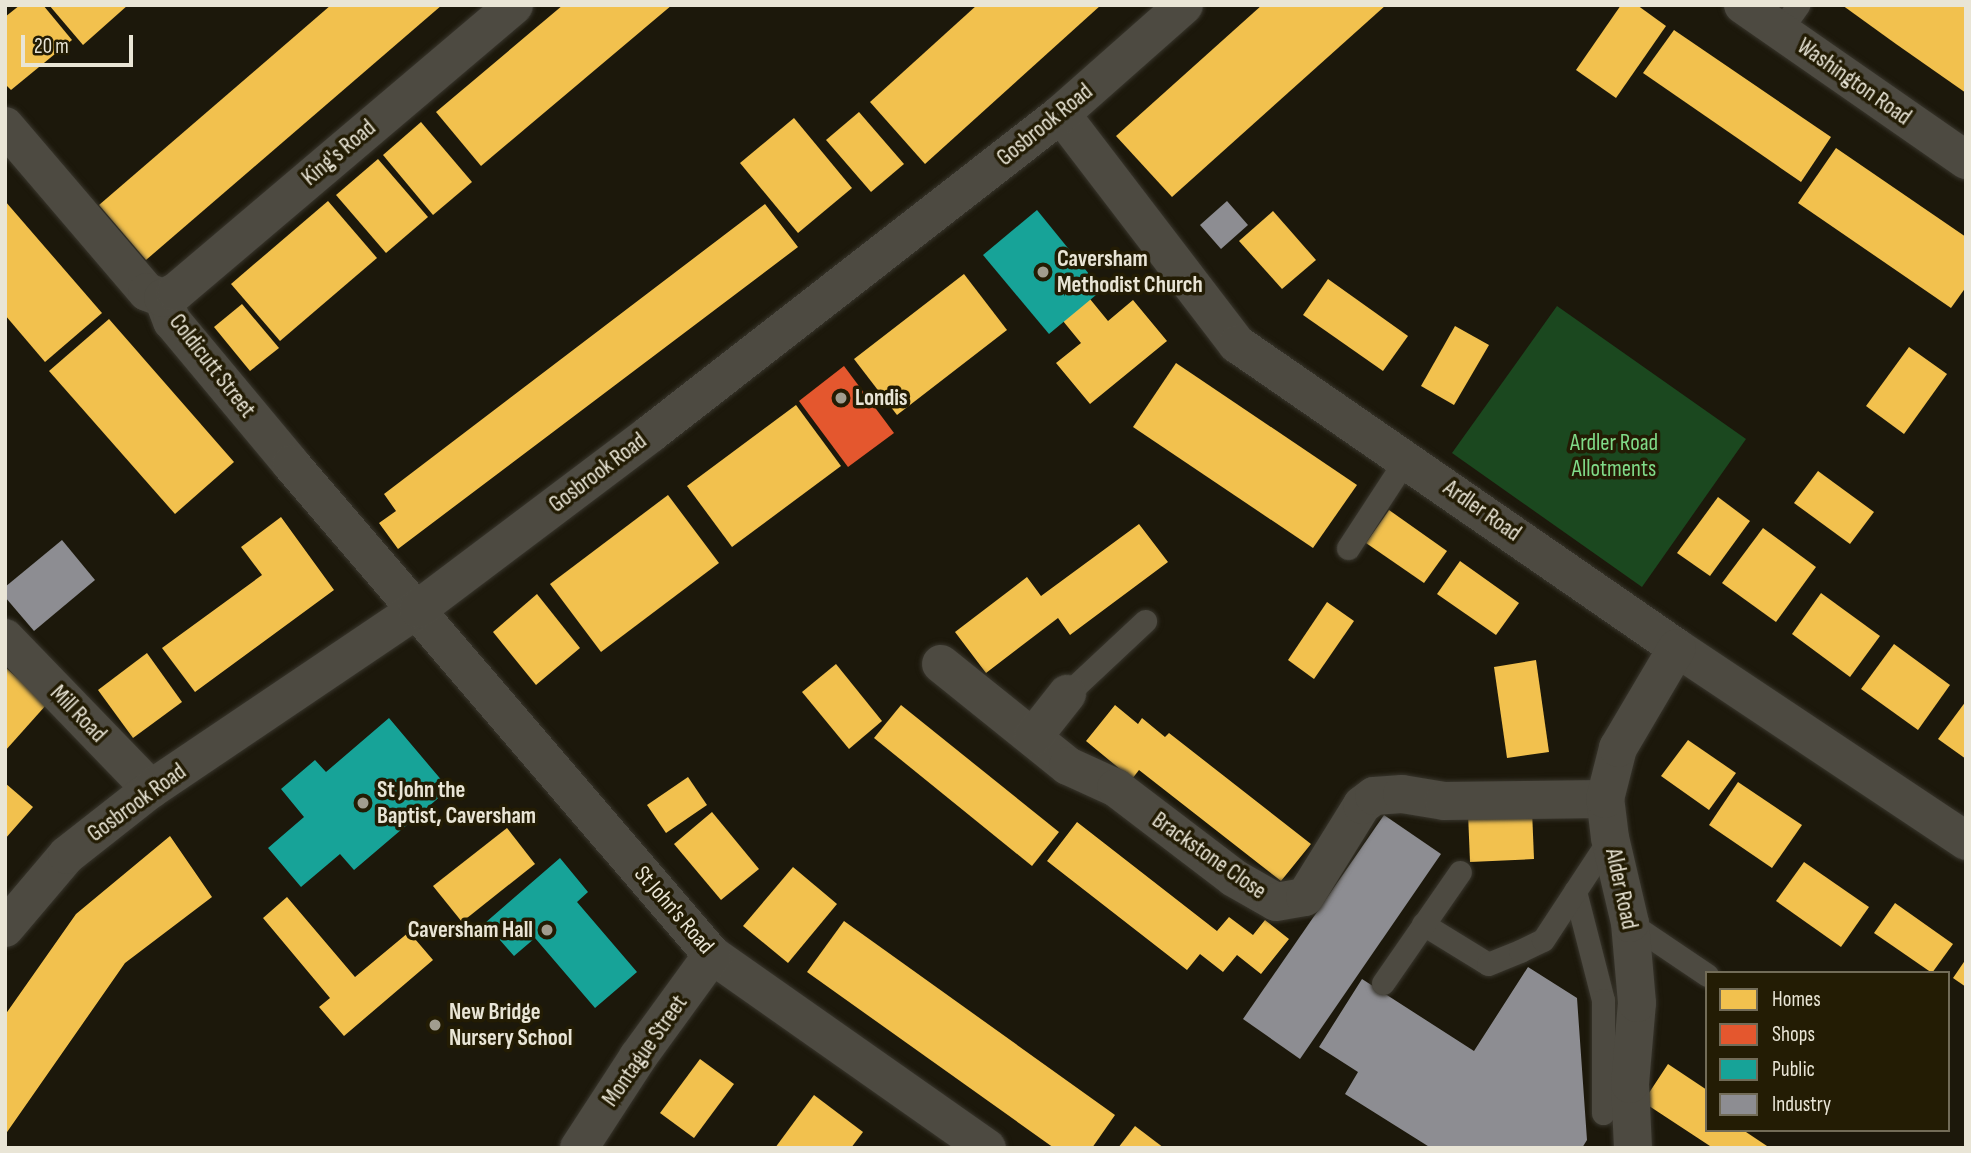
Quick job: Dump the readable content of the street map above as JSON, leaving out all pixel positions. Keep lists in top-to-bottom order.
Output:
{
  "streets": {
    "street": [
      "Washington Road",
      "Gosbrook Road",
      "King's Road",
      "Coldicutt Street",
      "Ardler Road",
      "Mill Road",
      "Brackstone Close",
      "Alder Road",
      "St John's Road",
      "Montague Street"
    ]
  },
  "crossings": [
    ["Gosbrook Road", "Coldicutt Street"],
    ["Gosbrook Road", "Ardler Road"],
    ["Gosbrook Road", "Mill Road"],
    ["Gosbrook Road", "St John's Road"],
    ["King's Road", "Coldicutt Street"],
    ["Coldicutt Street", "St John's Road"],
    ["Ardler Road", "Alder Road"],
    ["Brackstone Close", "Alder Road"],
    ["St John's Road", "Montague Street"]
  ],
  "parks": ["Ardler Road Allotments"],
  "places": [
    "Caversham Methodist Church",
    "Londis",
    "St John the Baptist, Caversham",
    "Caversham Hall",
    "New Bridge Nursery School"
  ],
  "legend": [
    "Homes",
    "Shops",
    "Public",
    "Industry"
  ],
  "scale_bar": "20 m"
}
